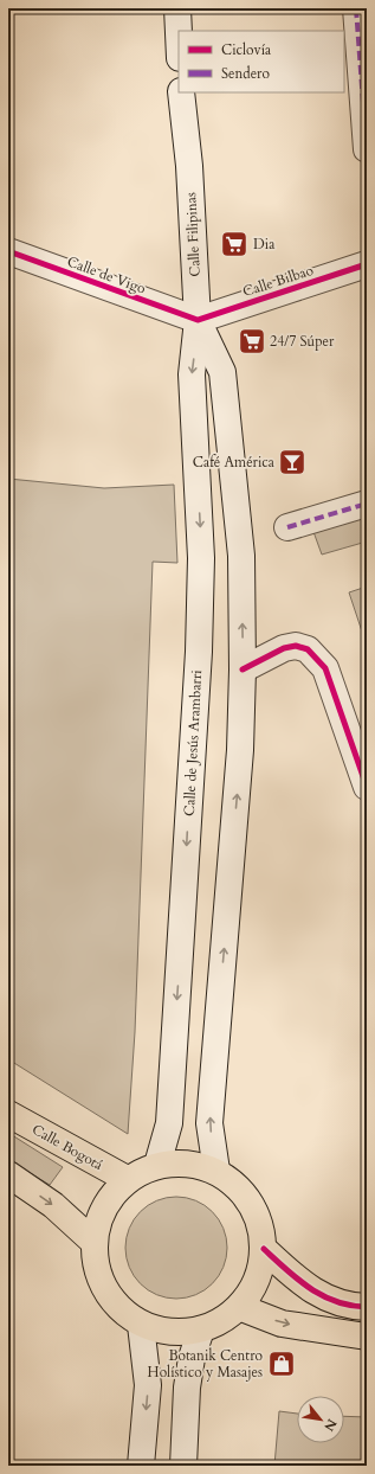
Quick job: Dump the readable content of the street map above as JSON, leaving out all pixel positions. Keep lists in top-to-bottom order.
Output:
{
  "streets": {
    "main road": [
      "Calle Filipinas",
      "Calle de Vigo",
      "Calle Bilbao",
      "Calle de Jesús Arambarri",
      "Calle Bogotá"
    ]
  },
  "crossings": [
    ["Calle Filipinas", "Calle de Vigo"],
    ["Calle Filipinas", "Calle Bilbao"],
    ["Calle Filipinas", "Calle de Jesús Arambarri"],
    ["Calle de Vigo", "Calle Bilbao"],
    ["Calle de Vigo", "Calle de Jesús Arambarri"],
    ["Calle Bilbao", "Calle de Jesús Arambarri"]
  ],
  "one_way": ["Calle Filipinas"],
  "places": {
    "supermarket": ["Dia", "24/7 Súper"],
    "bar": ["Café América"],
    "shop": ["Botanik Centro Holístico y Masajes"]
  },
  "legend": ["Ciclovía", "Sendero"],
  "north": "bottom right"
}
